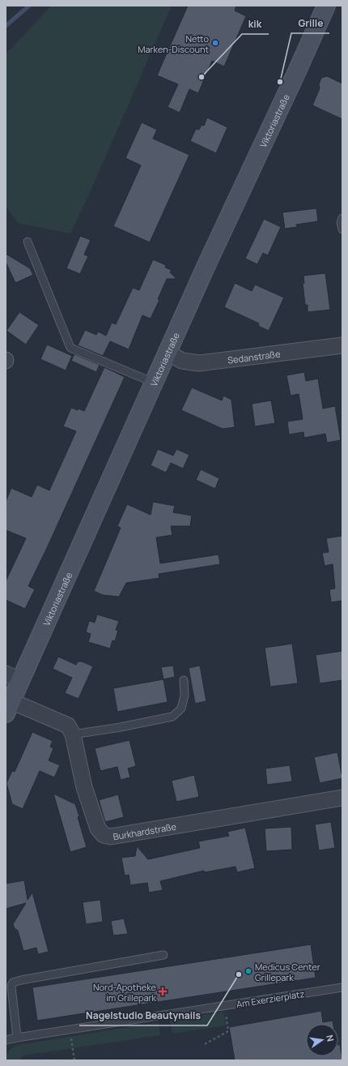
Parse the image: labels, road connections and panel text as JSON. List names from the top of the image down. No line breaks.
{"streets":{"main road":["Viktoriastraße"],"street":["Sedanstraße","Burkhardstraße"],"lane":["Am Exerzierplatz"]},"crossings":[["Viktoriastraße","Sedanstraße"]],"places":{"other":["Netto Marken-Discount","kik","Grille","Medicus Center Grillepark","Nagelstudio Beautynails"],"health":["Nord-Apotheke im Grillepark"]},"north":"right"}
